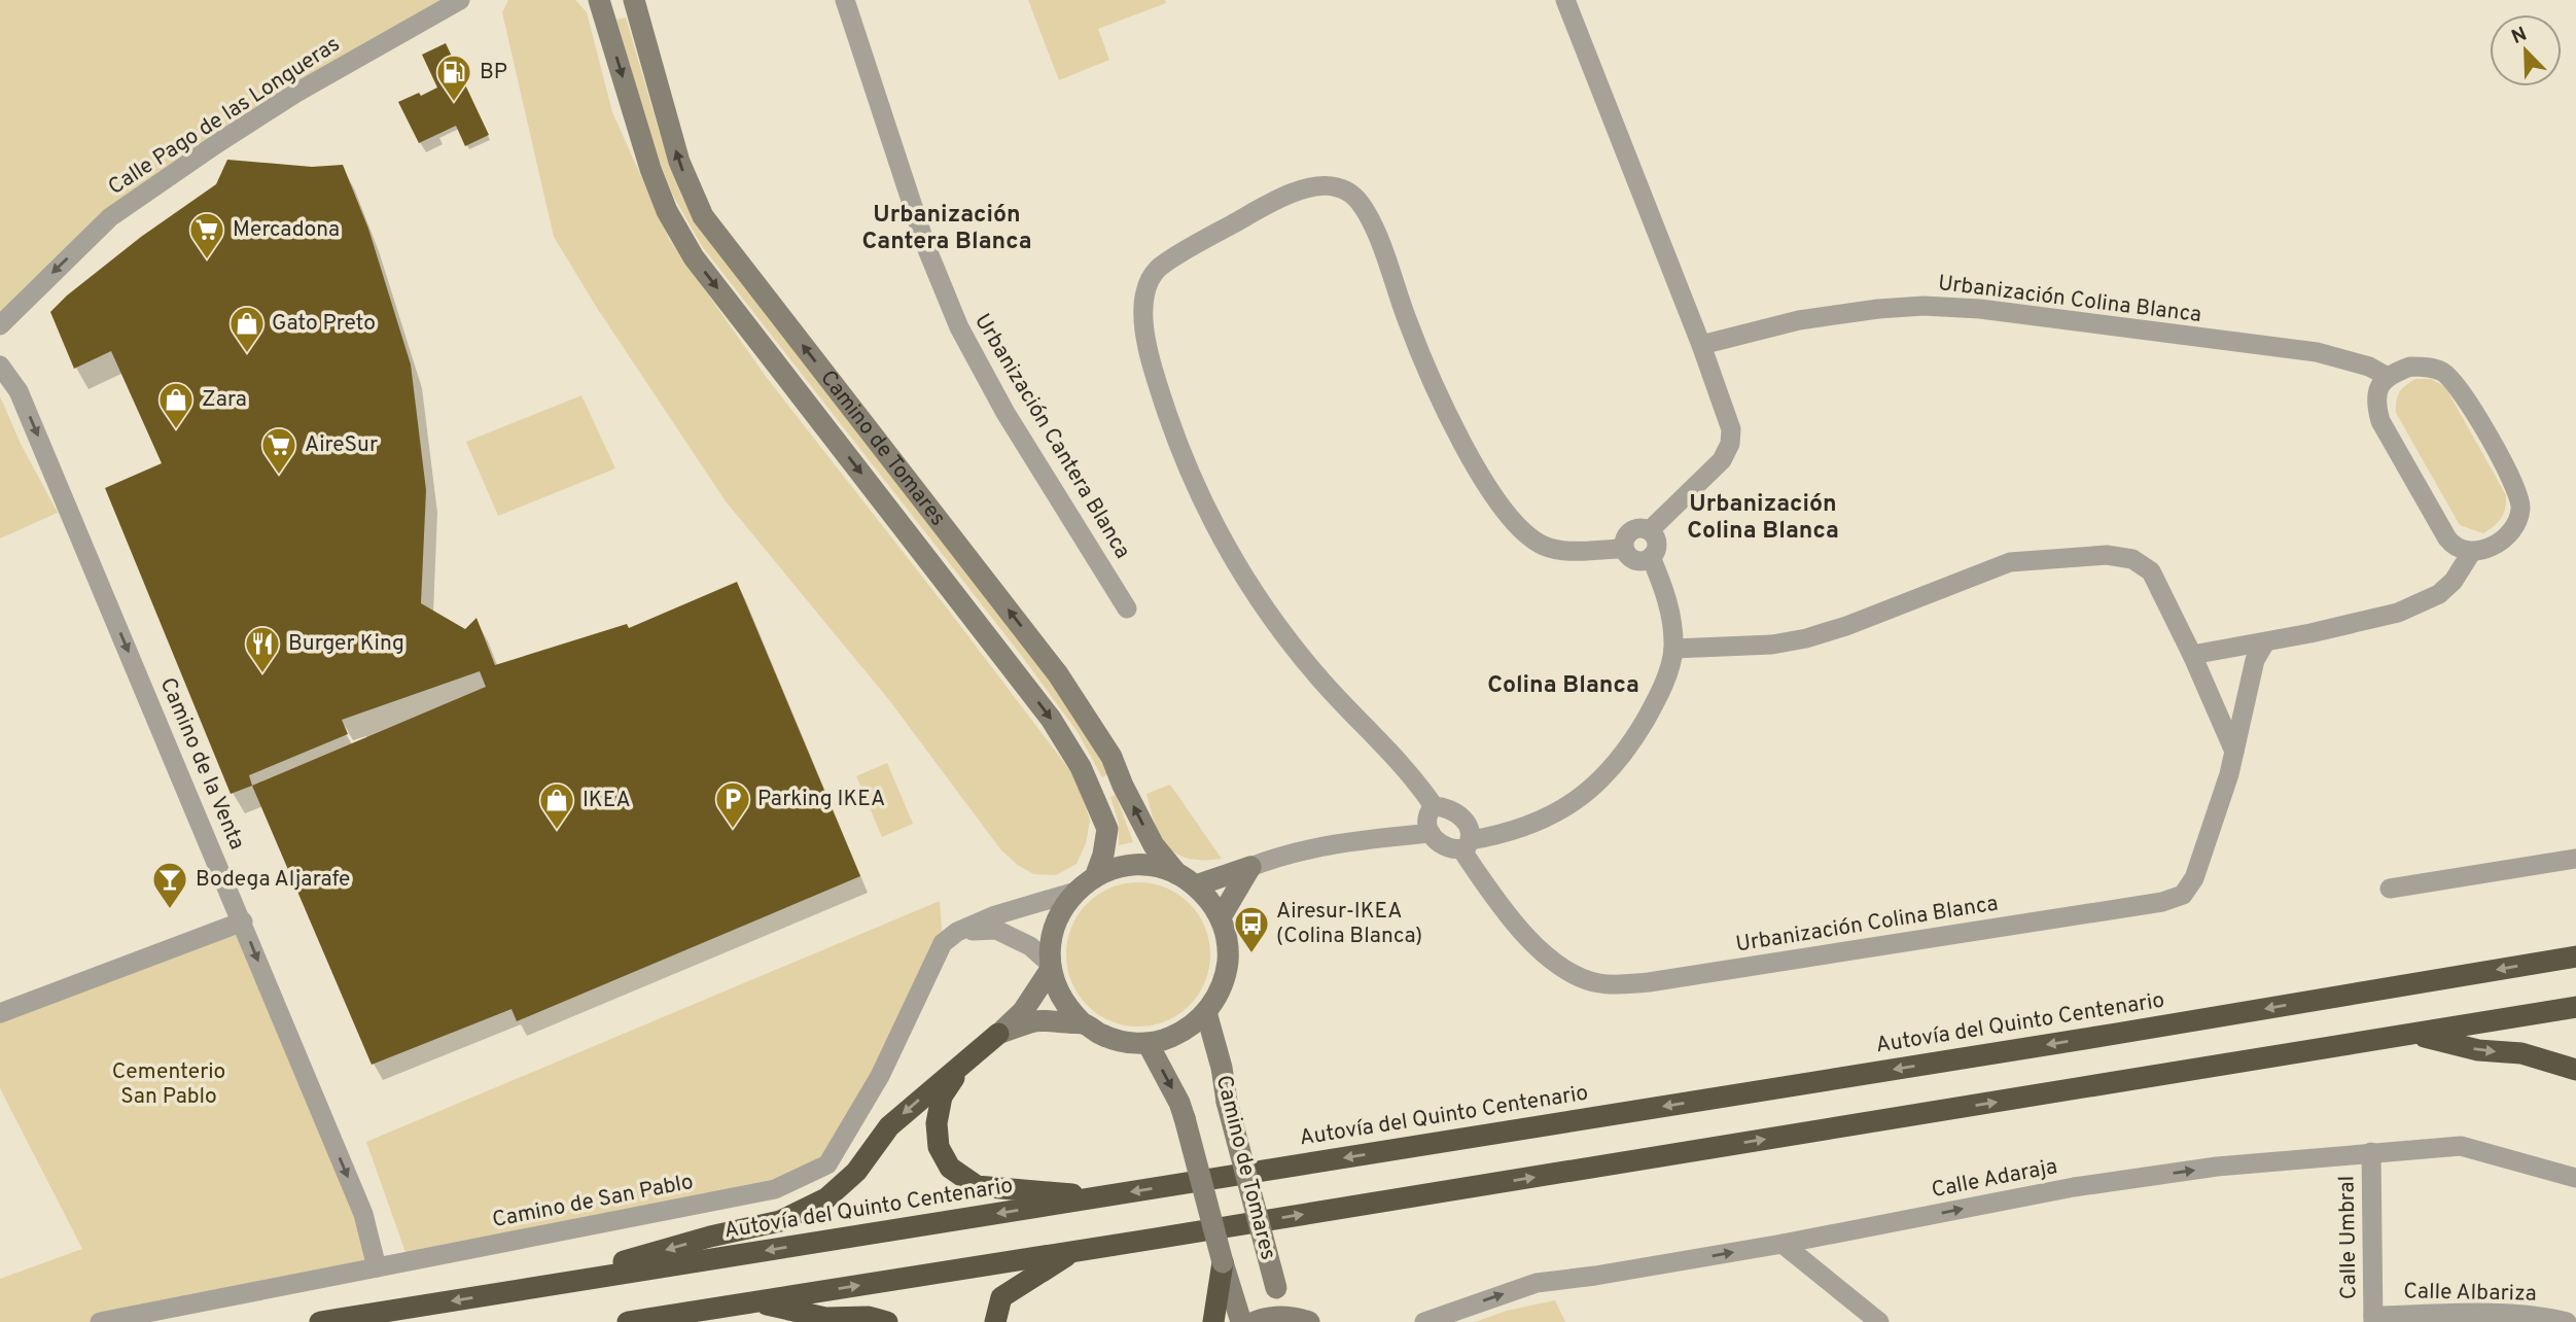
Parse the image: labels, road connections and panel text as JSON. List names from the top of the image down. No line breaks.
{"streets":{"highway":["Autovía del Quinto Centenario"],"street":["Calle Pago de las Longueras","Urbanización Colina Blanca","Urbanización Cantera Blanca","Camino de Tomares","Camino de la Venta","Calle Adaraja","Camino de San Pablo","Calle Umbral","Calle Albariza"]},"crossings":[["Camino de Tomares","Camino de San Pablo"],["Camino de la Venta","Camino de San Pablo"],["Calle Adaraja","Calle Umbral"],["Calle Umbral","Calle Albariza"]],"one_way":["Calle Pago de las Longueras","Camino de la Venta","Calle Adaraja"],"districts":["Urbanización Cantera Blanca","Urbanización Colina Blanca","Colina Blanca"],"parks":["Cementerio San Pablo"],"places":{"fuel station":["BP"],"supermarket":["Mercadona","AireSur"],"shop":["Gato Preto","Zara","IKEA"],"restaurant":["Burger King"],"parking":["Parking IKEA"],"bar":["Bodega Aljarafe"],"bus stop":["Airesur-IKEA (Colina Blanca)"]},"north":"top left"}
